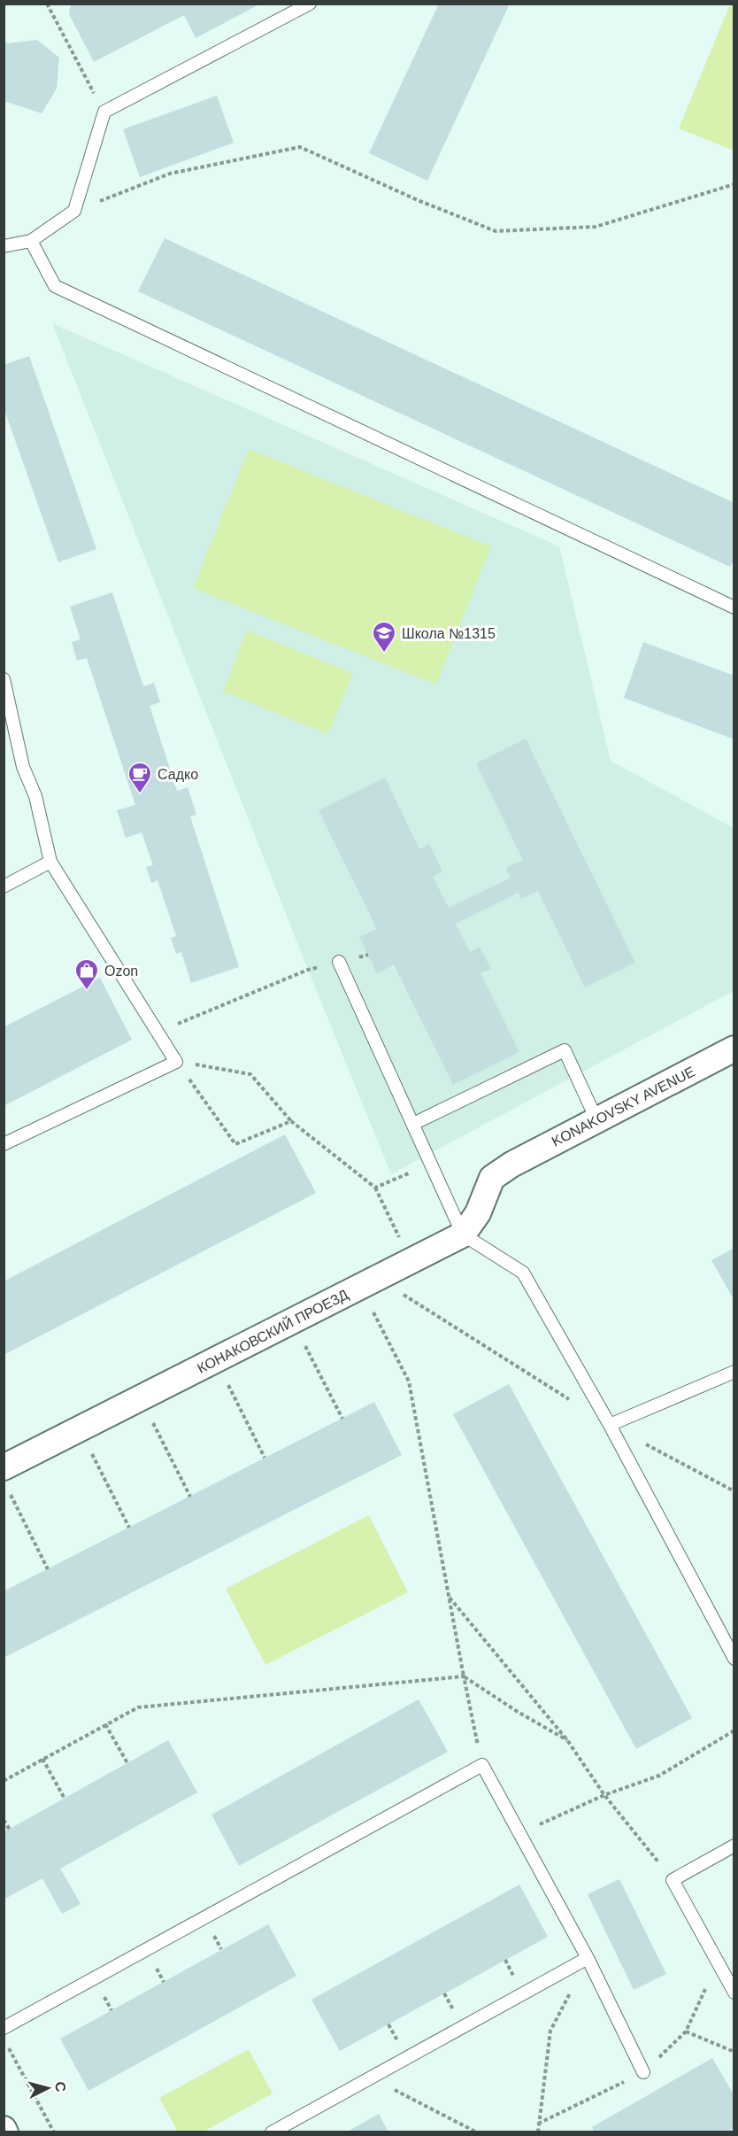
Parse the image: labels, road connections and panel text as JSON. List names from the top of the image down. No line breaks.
{"streets":{"street":["KONAKOVSKY AVENUE","КОНАКОВСКИЙ ПРОЕЗД"]},"crossings":[["KONAKOVSKY AVENUE","КОНАКОВСКИЙ ПРОЕЗД"]],"places":{"school or university":["Школа №1315"],"cafe":["Садко"],"shop":["Ozon"]},"north":"right"}
